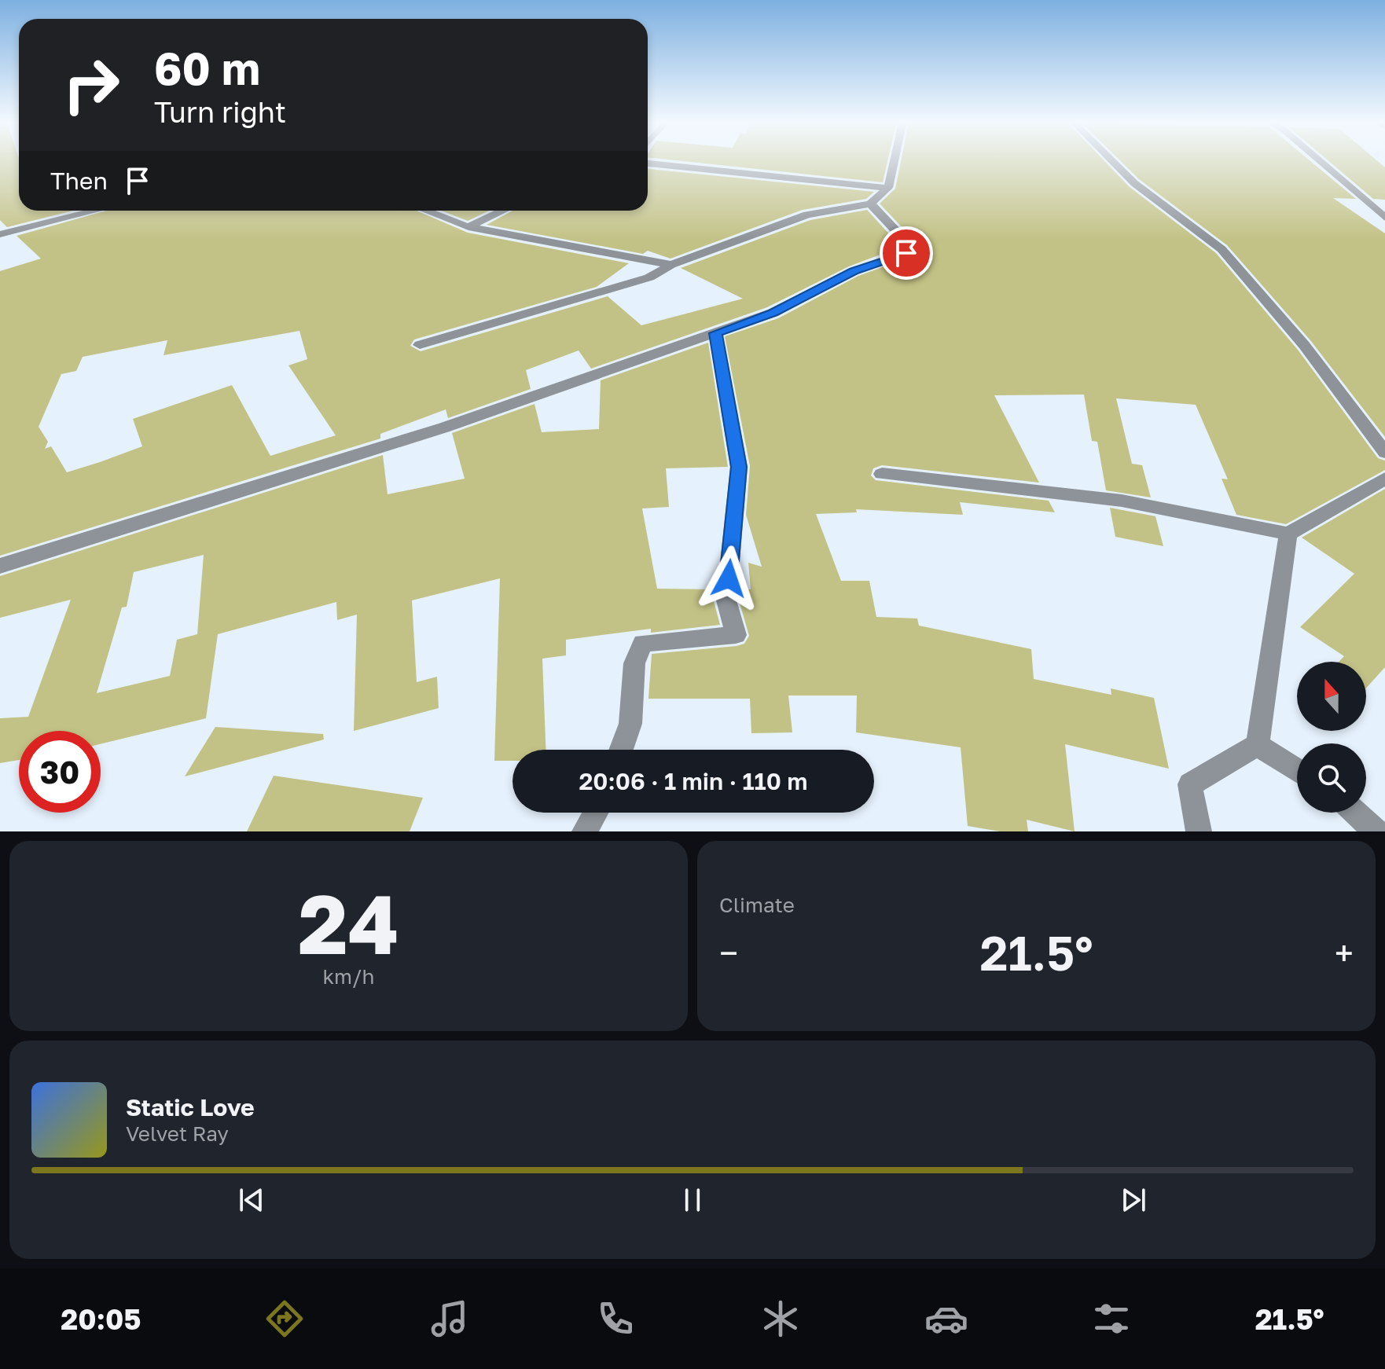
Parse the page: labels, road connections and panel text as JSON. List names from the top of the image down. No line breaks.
{"north":"top","page":{"turn":["60 m","Turn right"],"then":"Then","limit":"30","trip":"20:06 · 1 min · 110 m","tile":[["24","km/h"],"Climate"],"heat":["−","21.5°","+"],"song":["Static Love","Velvet Ray"],"tabs":["20:05","21.5°"]}}
